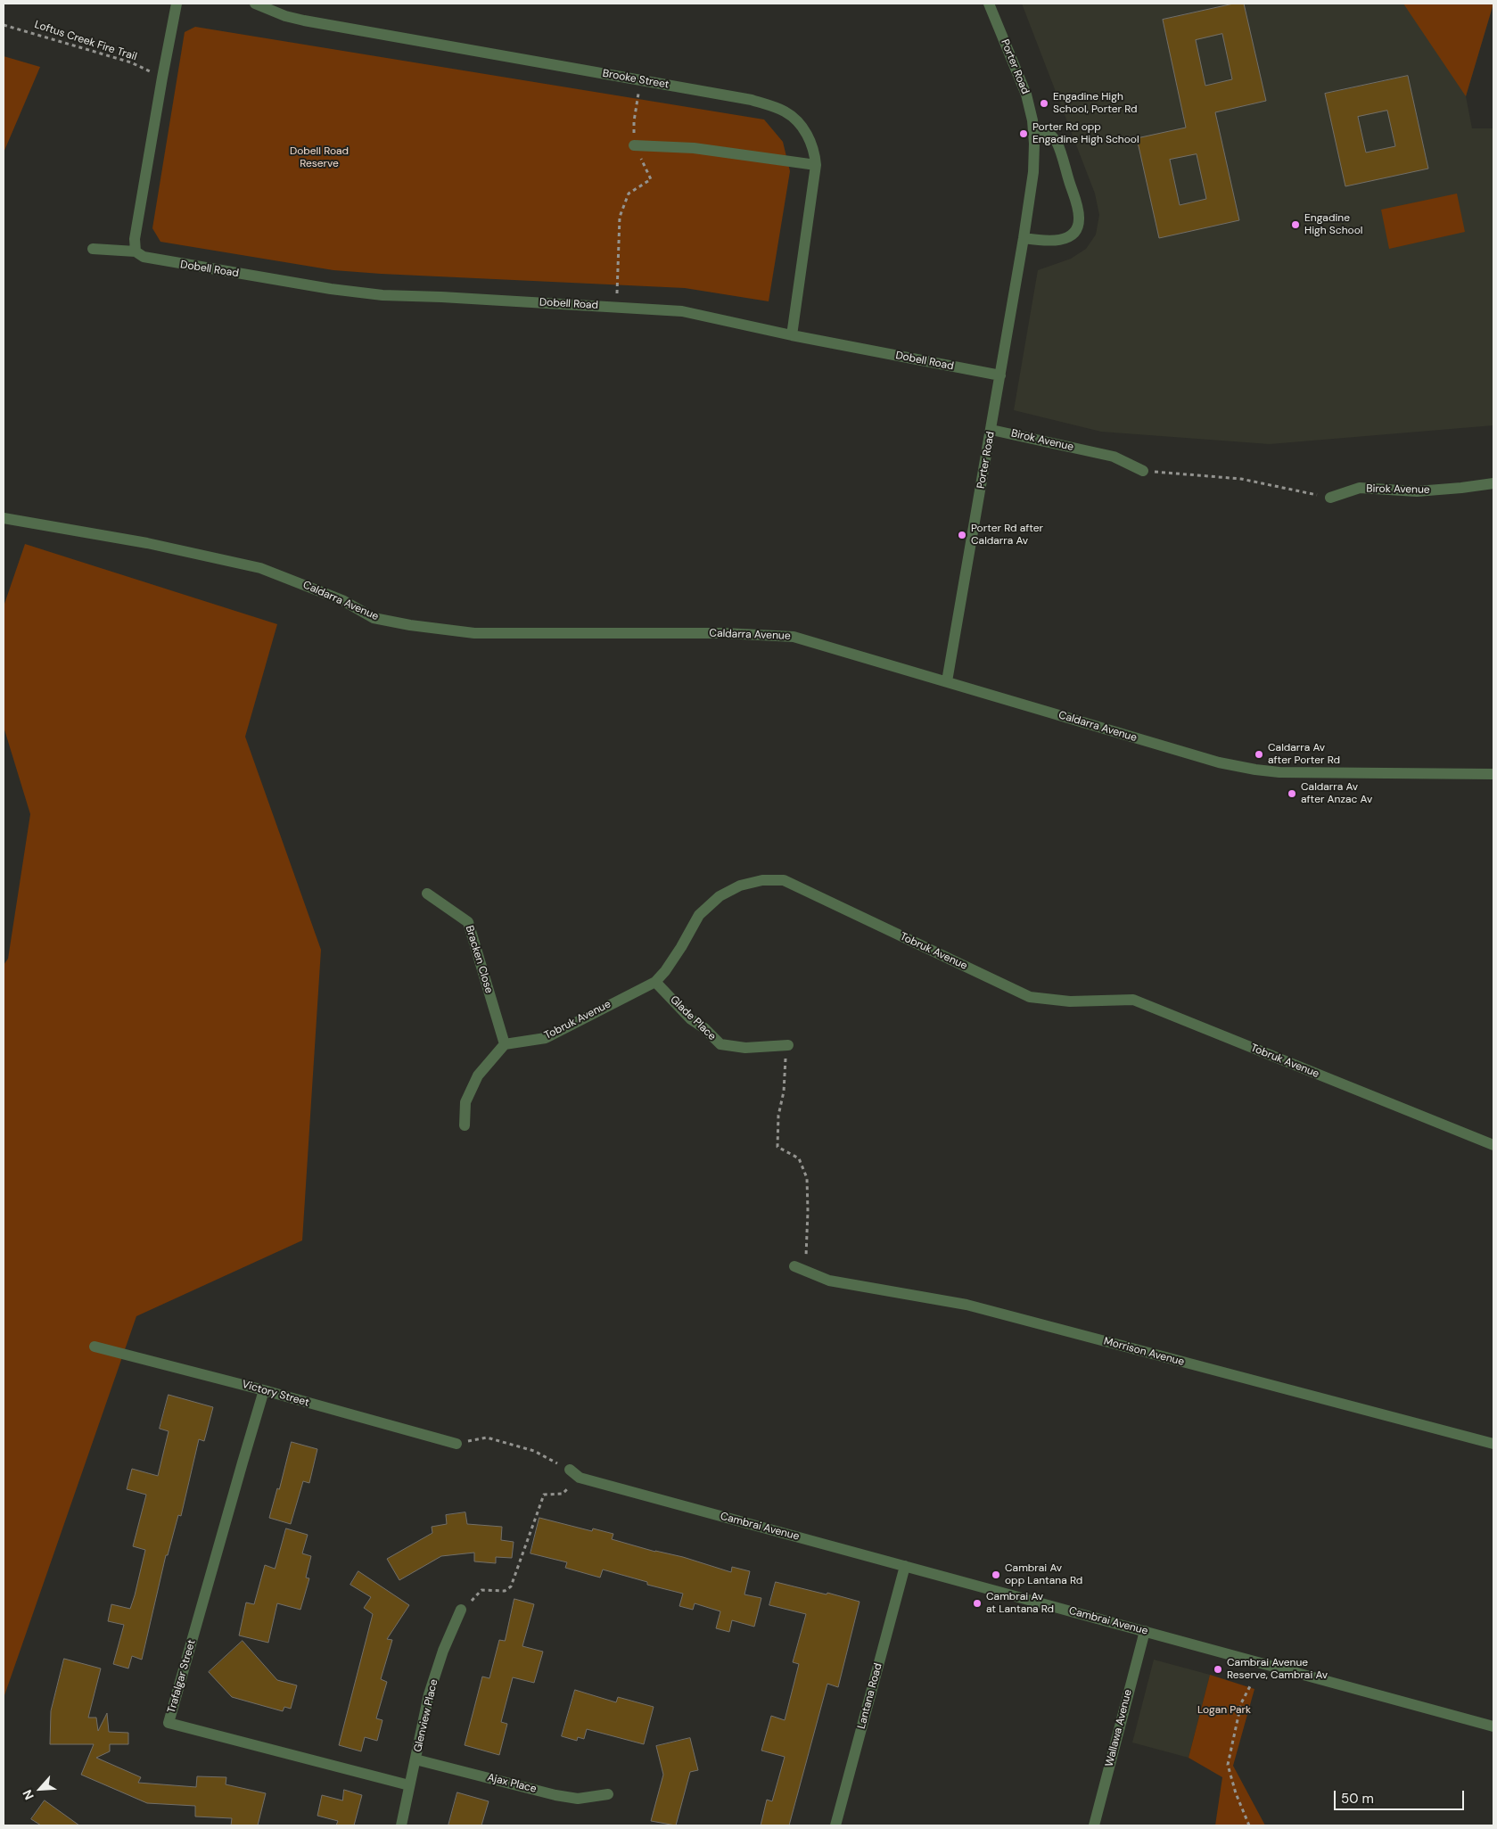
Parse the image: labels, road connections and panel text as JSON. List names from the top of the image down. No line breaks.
{"streets":{"street":["Porter Road","Brooke Street","Dobell Road","Birok Avenue","Caldarra Avenue","Tobruk Avenue","Bracken Close","Glade Place","Morrison Avenue","Victory Street","Cambrai Avenue","Trafalgar Street","Lantana Road","Glenview Place","Wallawa Avenue","Ajax Place"],"path":["Loftus Creek Fire Trail"]},"crossings":[["Porter Road","Dobell Road"],["Porter Road","Birok Avenue"],["Porter Road","Caldarra Avenue"],["Brooke Street","Dobell Road"],["Tobruk Avenue","Bracken Close"],["Tobruk Avenue","Glade Place"],["Victory Street","Trafalgar Street"],["Cambrai Avenue","Lantana Road"],["Cambrai Avenue","Wallawa Avenue"],["Trafalgar Street","Glenview Place"],["Glenview Place","Ajax Place"]],"parks":["Dobell Road Reserve","Logan Park"],"places":["Engadine High School, Porter Rd","Porter Rd opp Engadine High School","Engadine High School","Porter Rd after Caldarra Av","Caldarra Av after Porter Rd","Caldarra Av after Anzac Av","Cambrai Av opp Lantana Rd","Cambrai Av at Lantana Rd","Cambrai Avenue Reserve, Cambrai Av"],"scale_bar":"50 m","north":"bottom left"}
